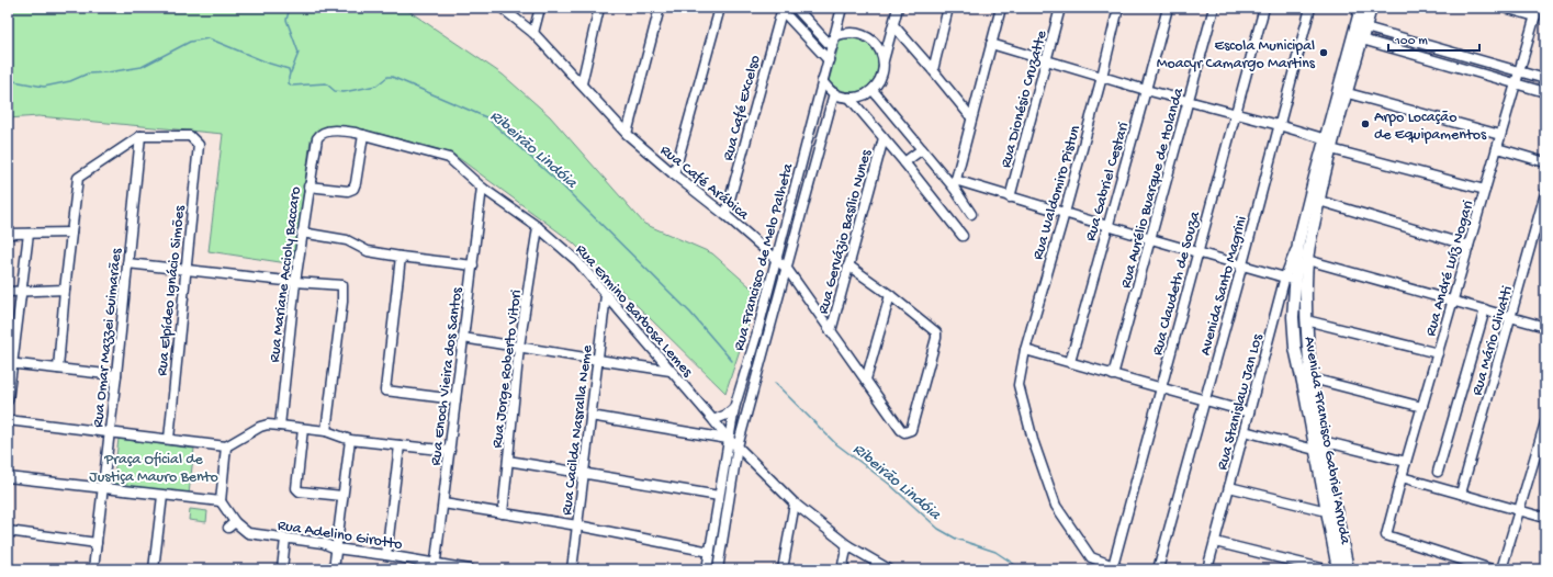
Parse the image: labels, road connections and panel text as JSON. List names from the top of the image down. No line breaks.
{"streets":{"main road":["Avenida Francisco Gabriel Arruda"],"street":["Rua Dionésio Cruzatte","Rua Café Excelso","Rua Café Arábica","Rua Gabriel Cestari","Rua Aurélio Buarque de Holanda","Rua Waldomiro Pistun","Rua Gervázio Basílio Nunes","Rua Francisco de Melo Palheta","Rua André Luíz Nogari","Rua Mariane Accioly Baccaro","Rua Claudeth de Souza","Avenida Santo Magrini","Rua Elpídeo Ignácio Simões","Rua Ermino Barbosa Lemes","Rua Omar Mazzei Guimarães","Rua Mário Clivatti","Rua Jorge Roberto Vitori","Rua Enoch Vieira dos Santos","Rua Stanislaw Jan Los","Rua Cacilda Nasralla Neme","Rua Adelino Girotto"]},"crossings":[["Rua Café Excelso","Rua Café Arábica"],["Rua Café Arábica","Rua Gervázio Basílio Nunes"],["Rua Café Arábica","Rua Francisco de Melo Palheta"],["Rua Waldomiro Pistun","Rua Claudeth de Souza"],["Rua Francisco de Melo Palheta","Rua Ermino Barbosa Lemes"],["Rua Mariane Accioly Baccaro","Rua Ermino Barbosa Lemes"],["Rua Elpídeo Ignácio Simões","Rua Omar Mazzei Guimarães"],["Rua Ermino Barbosa Lemes","Rua Jorge Roberto Vitori"],["Rua Ermino Barbosa Lemes","Rua Enoch Vieira dos Santos"],["Rua Ermino Barbosa Lemes","Rua Cacilda Nasralla Neme"],["Rua Enoch Vieira dos Santos","Rua Adelino Girotto"],["Rua Stanislaw Jan Los","Avenida Francisco Gabriel Arruda"]],"water":["Ribeirão Lindóia"],"parks":["Praça Oficial de Justiça Mauro Bento"],"places":["Escola Municipal Moacyr Camargo Martins","Arpo Locação de Equipamentos"],"scale_bar":"100 m"}
